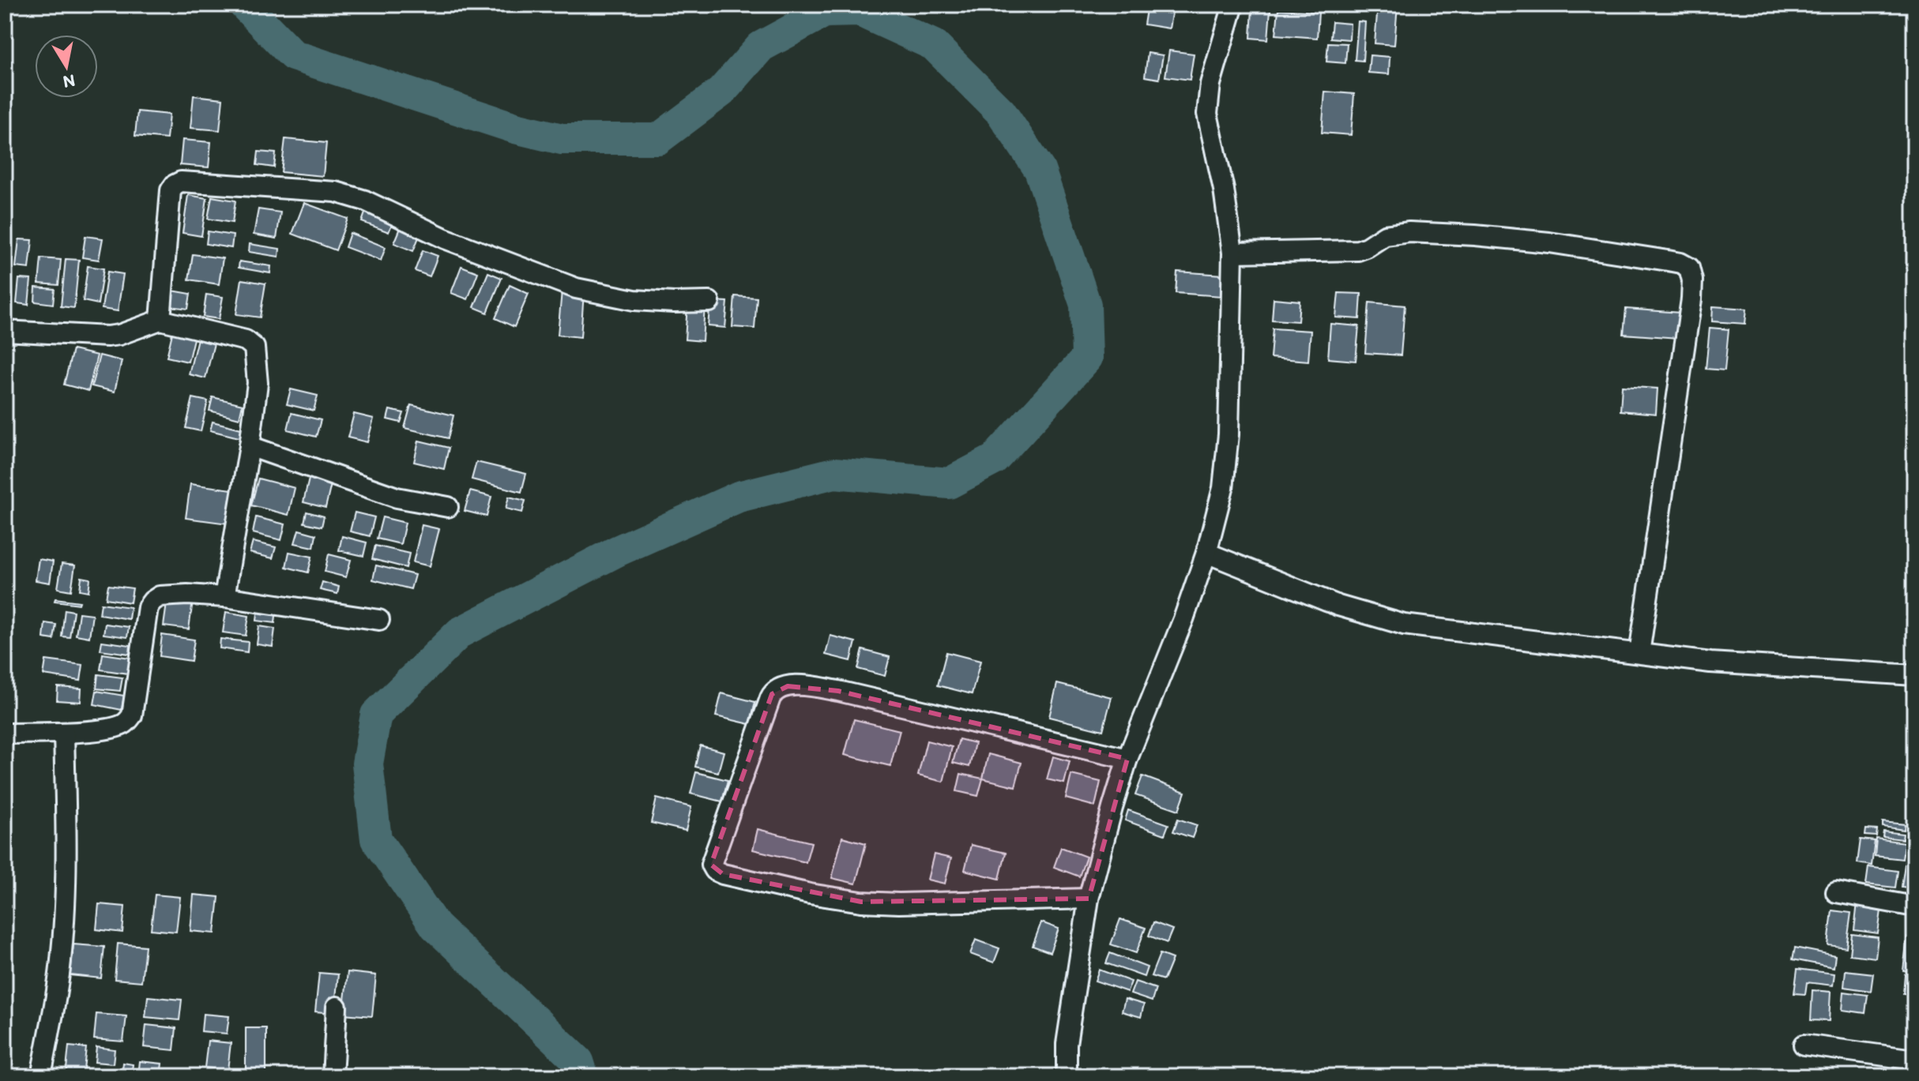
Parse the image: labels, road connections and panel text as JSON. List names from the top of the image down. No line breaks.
{"north":"bottom"}
